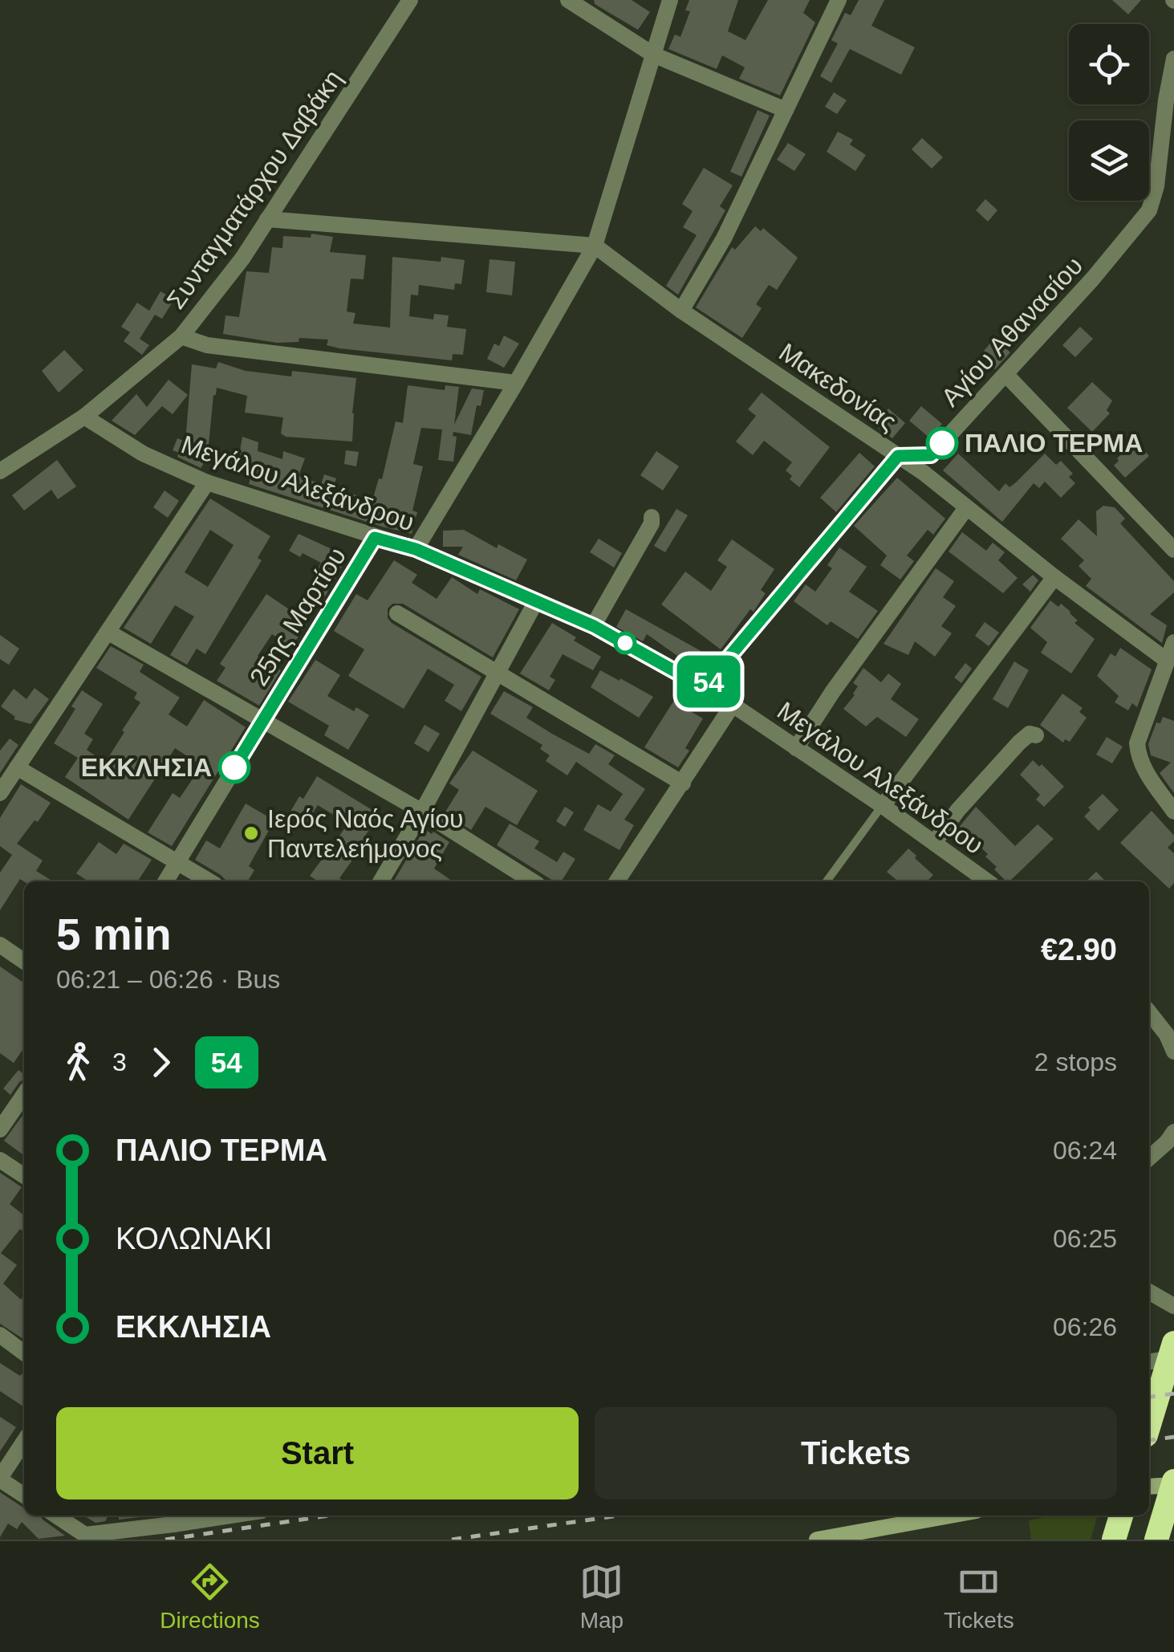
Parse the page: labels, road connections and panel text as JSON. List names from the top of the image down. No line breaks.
{"streets":{"street":["Συνταγματάρχου Δαβάκη","Αγίου Αθανασίου","Μακεδονίας","Μεγάλου Αλεξάνδρου","25ης Μαρτίου"]},"crossings":[["Συνταγματάρχου Δαβάκη","Μεγάλου Αλεξάνδρου"],["Μεγάλου Αλεξάνδρου","25ης Μαρτίου"]],"places":["ΠΑΛΙΟ ΤΕΡΜΑ","ΕΚΚΛΗΣΙΑ","Ιερός Ναός Αγίου Παντελεήμονος"],"lines":["bus line 54"],"page":{"on_map":"54","heading":["5 min","06:21 – 06:26 · Bus","€2.90"],"legs":["3","54","2 stops"],"list":[{"name":"ΠΑΛΙΟ ΤΕΡΜΑ","value":"06:24"},{"name":"ΚΟΛΩΝΑΚΙ","value":"06:25"},{"name":"ΕΚΚΛΗΣΙΑ","value":"06:26"}],"buttons":["Start","Tickets"],"tabs":["Directions","Map","Tickets"]}}
